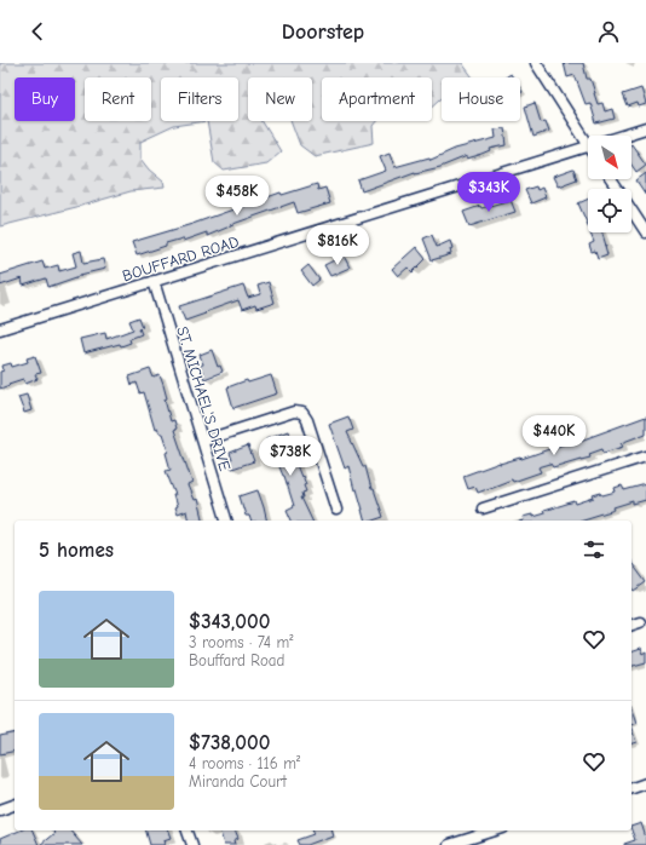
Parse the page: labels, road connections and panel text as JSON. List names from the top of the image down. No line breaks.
{"streets":{"street":["BOUFFARD ROAD","ST. MICHAEL'S DRIVE"]},"crossings":[["BOUFFARD ROAD","ST. MICHAEL'S DRIVE"]],"north":"bottom right","page":{"header":"Doorstep","chip":["Buy","Rent","Filters","New","Apartment","House"],"price":["$343K","$458K","$816K","$440K","$738K"],"heading":"5 homes","list":[{"name":"$343,000","note":"3 rooms · 74 m² · Bouffard Road"},{"name":"$738,000","note":"4 rooms · 116 m² · Miranda Court"}]}}
